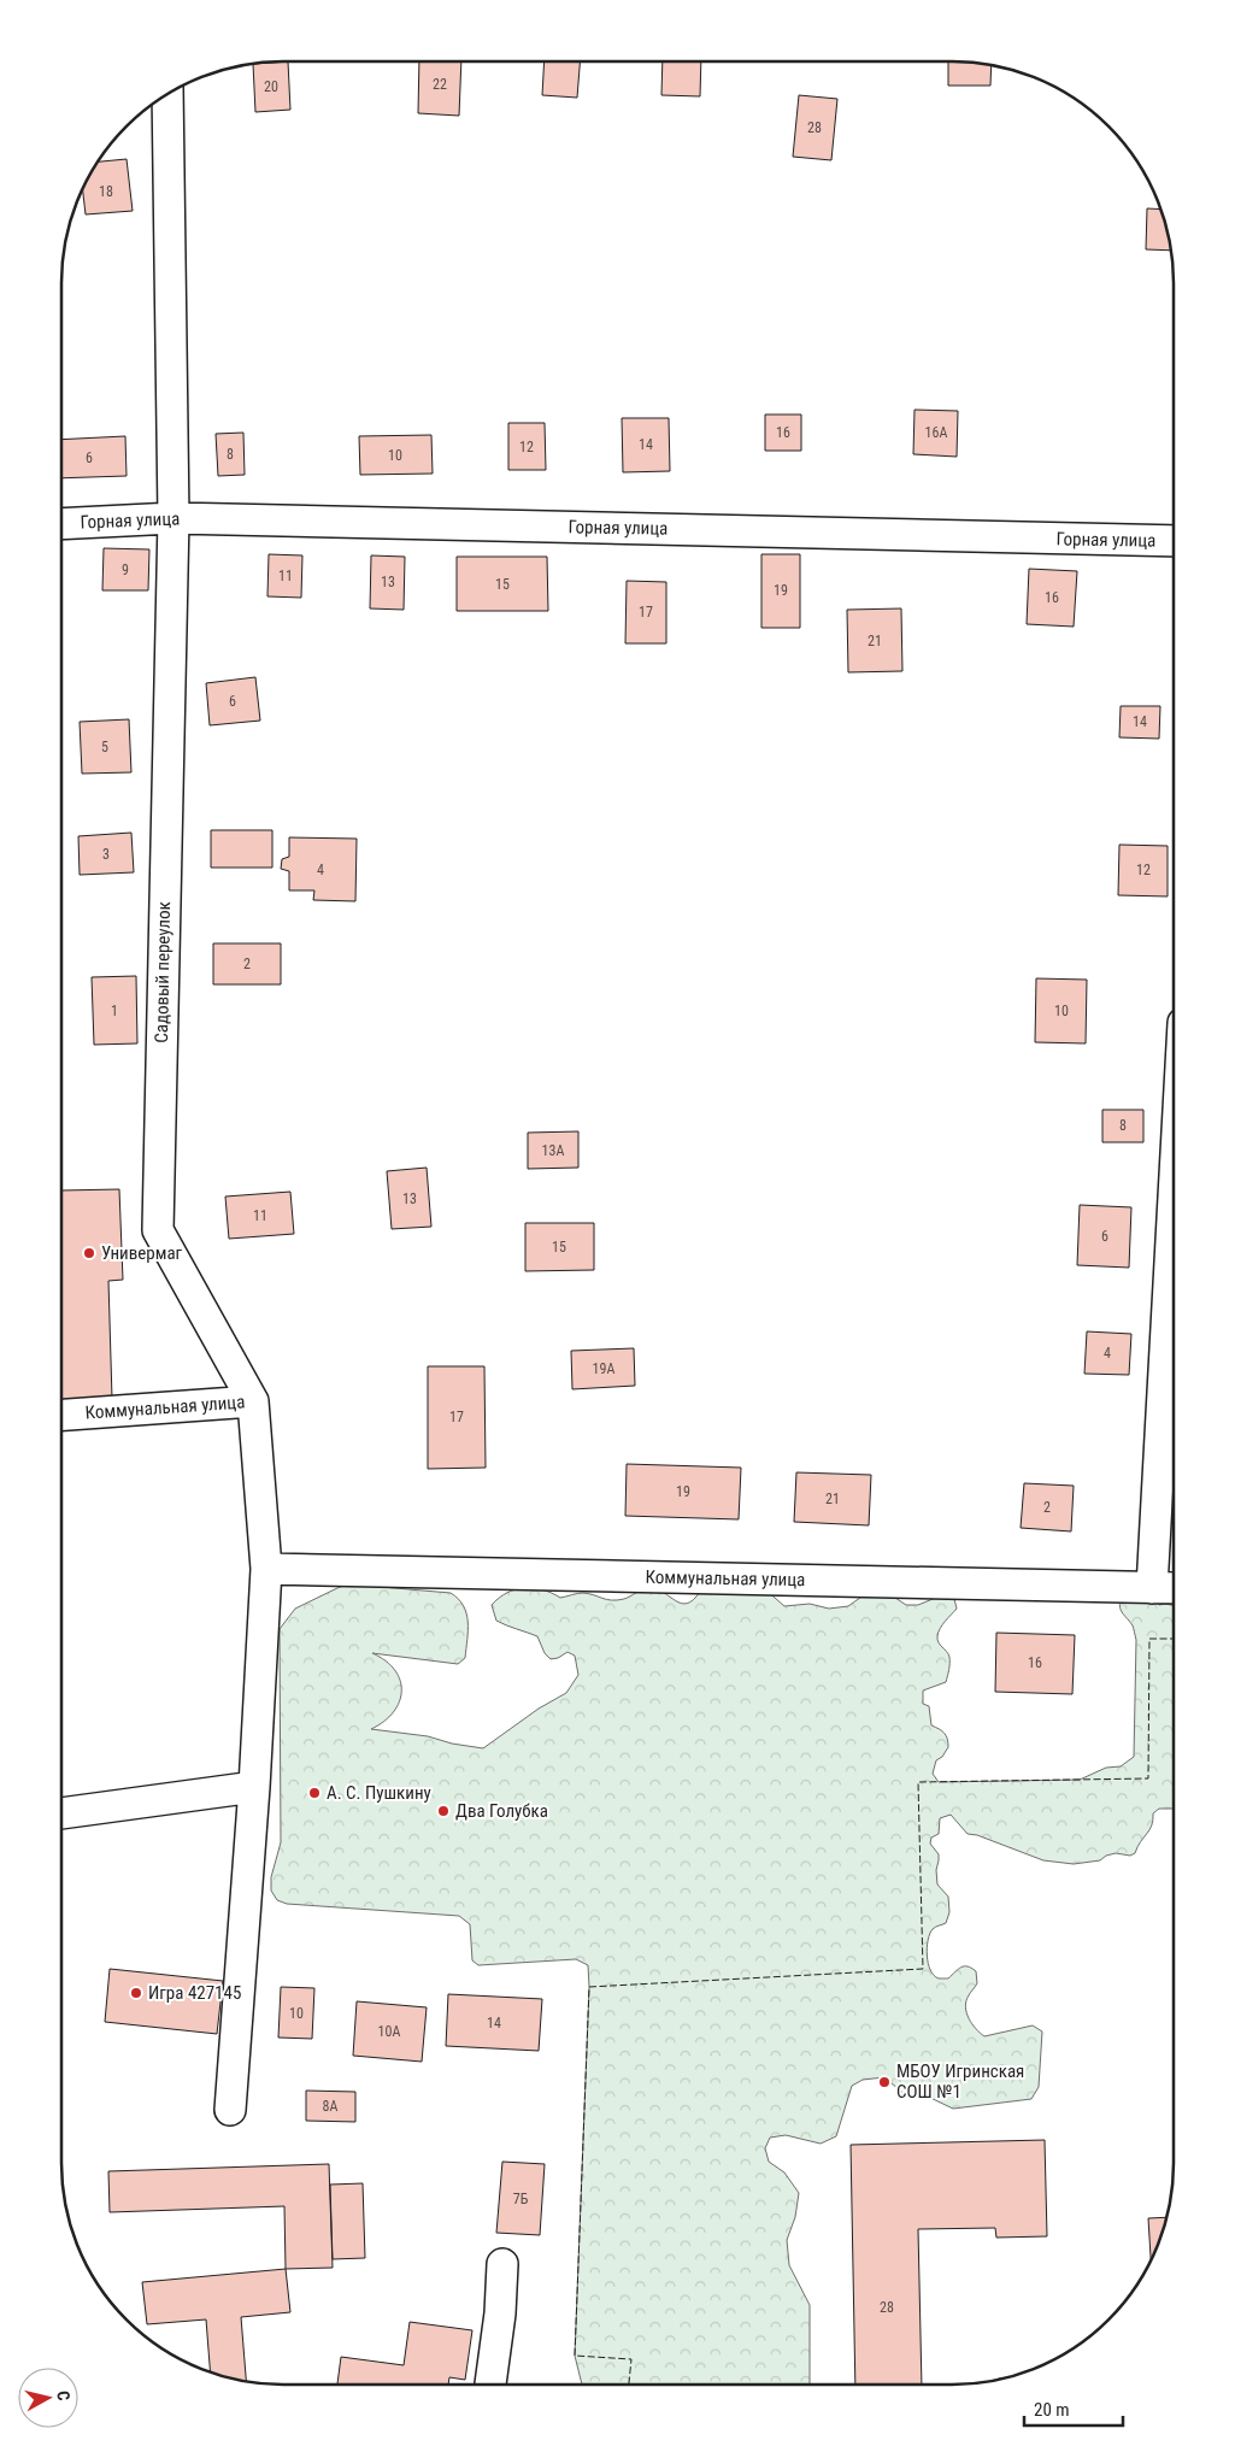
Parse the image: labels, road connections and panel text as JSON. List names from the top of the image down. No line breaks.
{"streets":{"street":["Горная улица","Садовый переулок","Коммунальная улица"]},"crossings":[["Горная улица","Садовый переулок"],["Садовый переулок","Коммунальная улица"]],"places":["Универмаг","А. С. Пушкину","Два Голубка","Игра 427145","МБОУ Игринская СОШ №1"],"house_numbers":["22","20","28","18","16","16А","14","12","8","10","6","9","11","13","15","19","16","17","21","6","14","5","3","4","12","2","1","10","8","13А","13","11","6","15","4","19А","17","19","21","2","16","10","14","10А","8А","7Б","28"],"scale_bar":"20 m","north":"right"}
